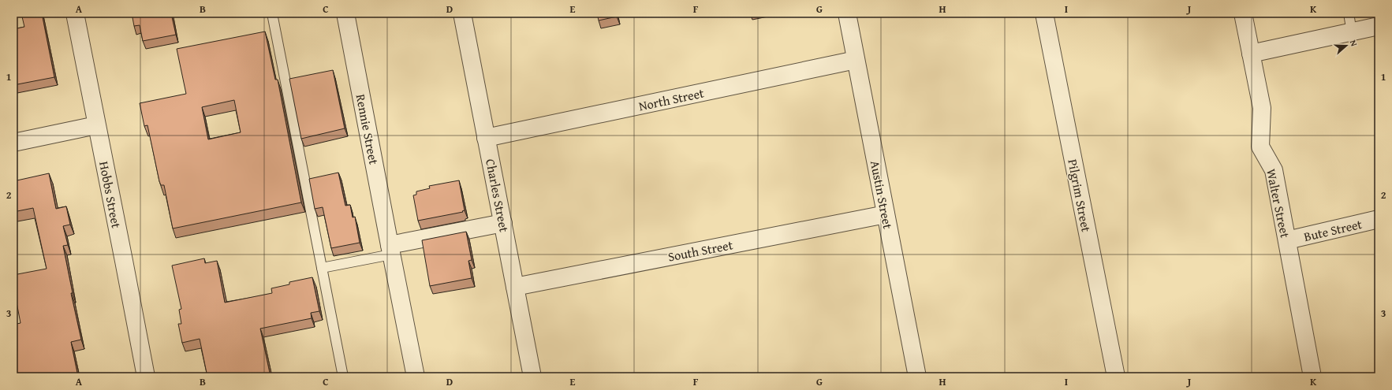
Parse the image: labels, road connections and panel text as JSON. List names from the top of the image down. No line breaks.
{"streets":{"street":["North Street","Rennie Street","Hobbs Street","Austin Street","Charles Street","Pilgrim Street","Walter Street","Bute Street","South Street"]},"crossings":[["North Street","Austin Street"],["North Street","Charles Street"],["Austin Street","South Street"],["Charles Street","South Street"],["Walter Street","Bute Street"]],"north":"right","grid":{"columns":["A","B","C","D","E","F","G","H","I","J","K"],"rows":["1","2","3"]}}
